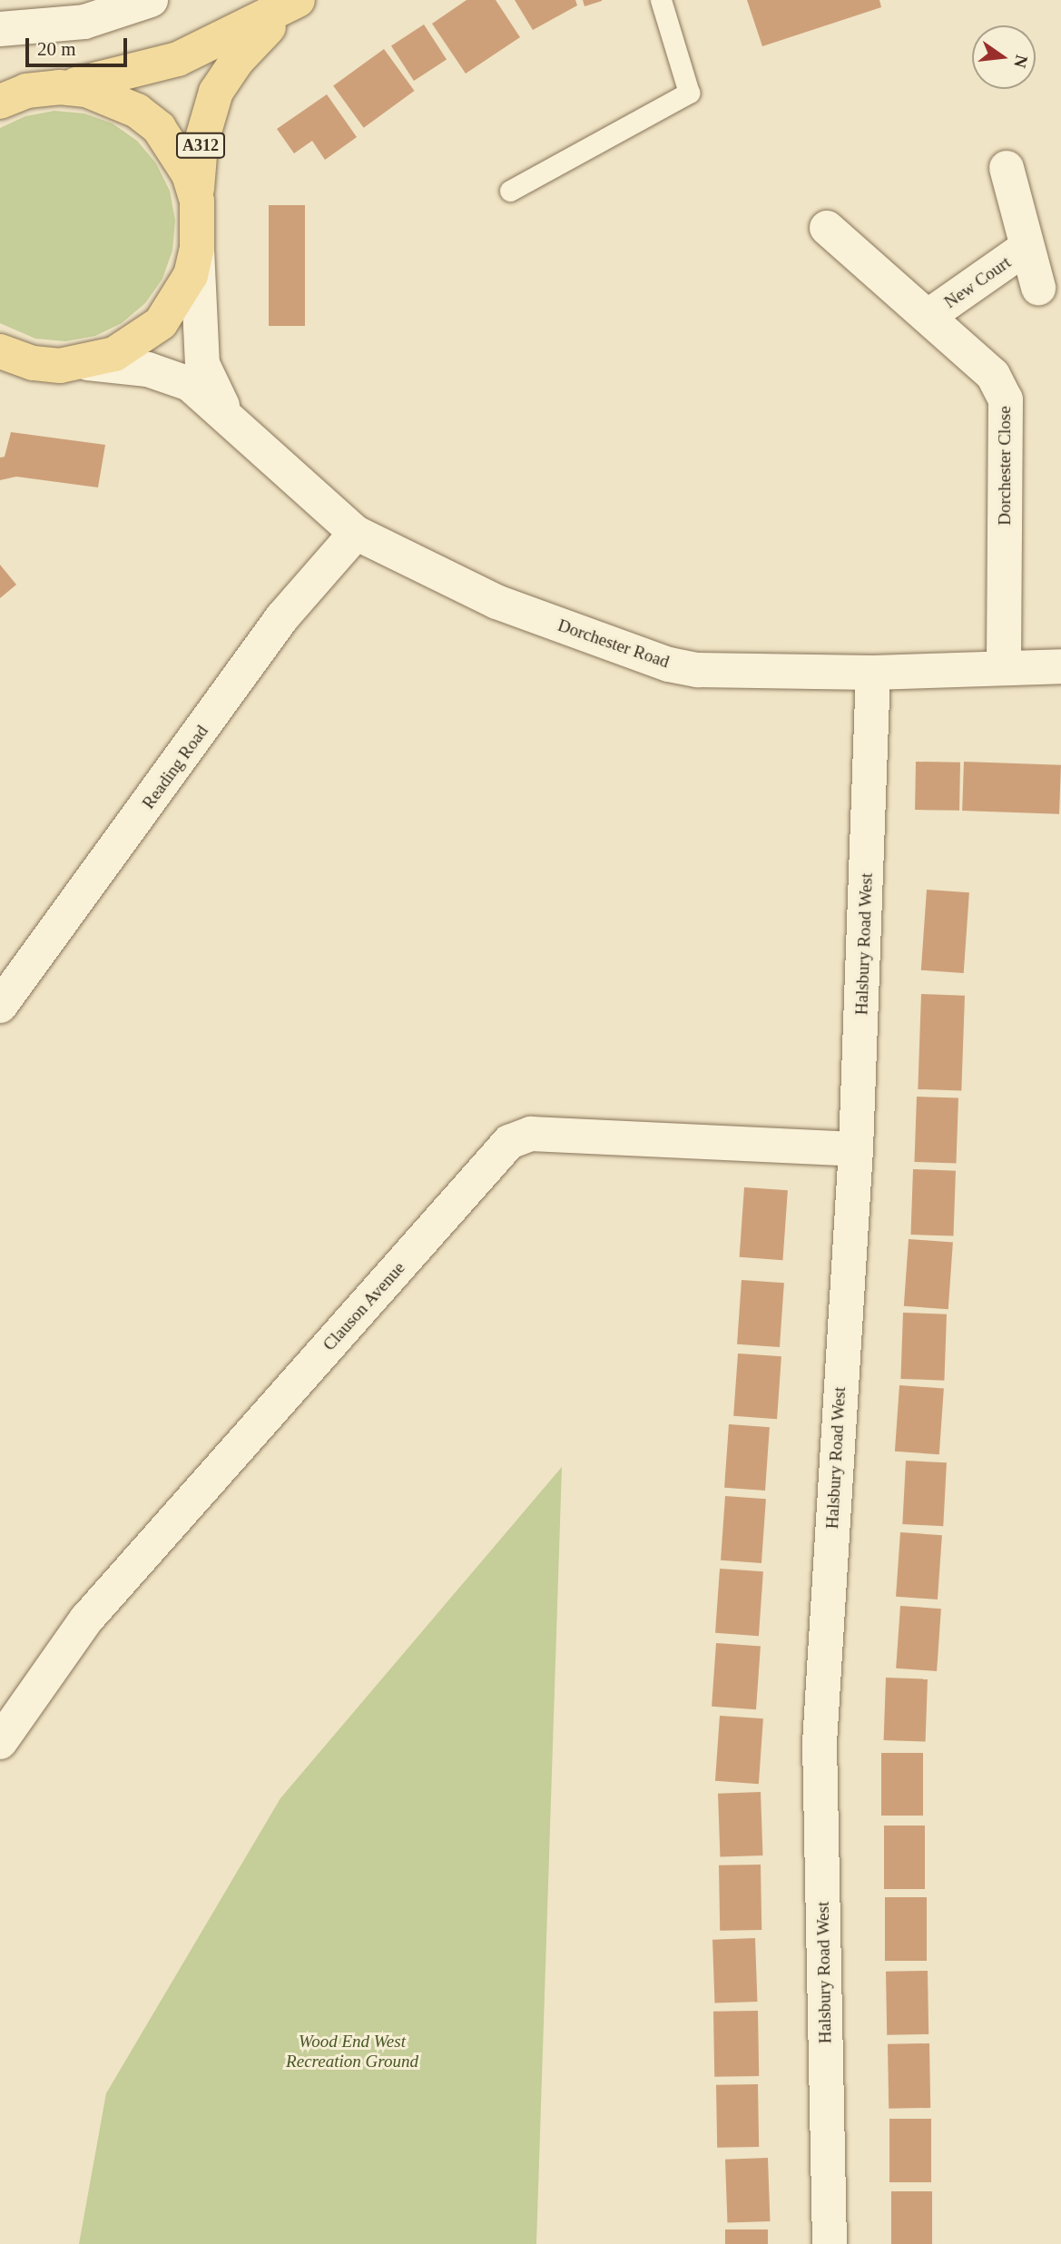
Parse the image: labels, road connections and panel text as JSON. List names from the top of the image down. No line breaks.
{"streets":{"main road":["A312"],"street":["New Court","Dorchester Close","Dorchester Road","Reading Road","Halsbury Road West","Clauson Avenue"]},"crossings":[["New Court","Dorchester Close"],["Dorchester Close","Dorchester Road"],["Dorchester Road","Reading Road"],["Dorchester Road","Halsbury Road West"],["Halsbury Road West","Clauson Avenue"]],"parks":["Wood End West Recreation Ground"],"scale_bar":"20 m","north":"right"}
